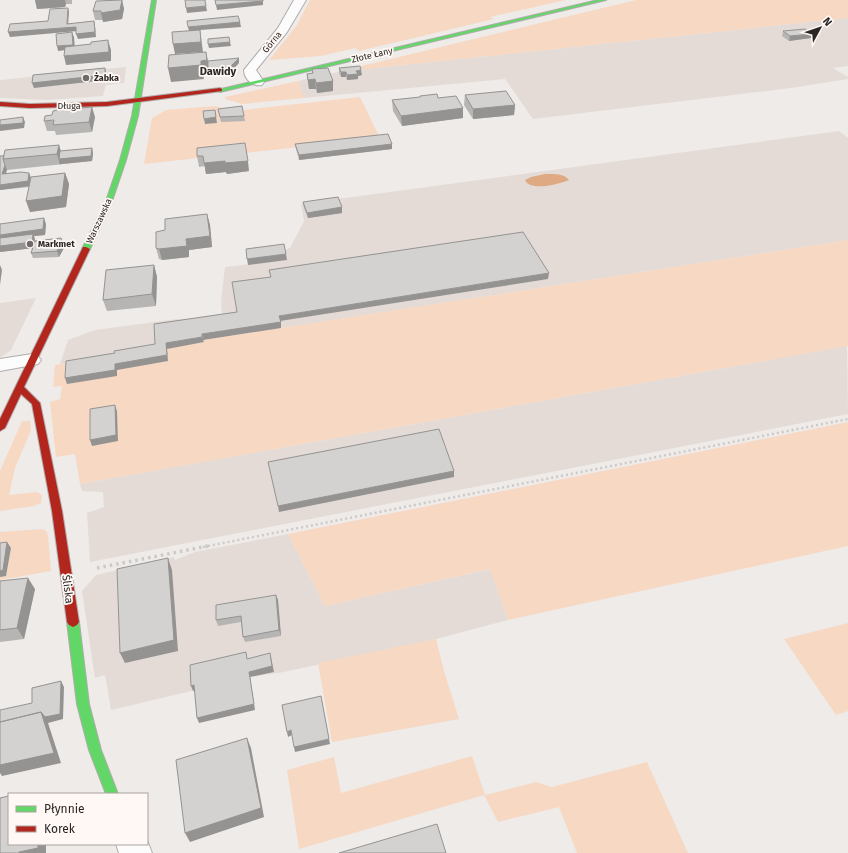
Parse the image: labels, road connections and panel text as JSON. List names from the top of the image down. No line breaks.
{"streets":{"street":["Górna","Złote Łany","Długa","Warszawska","Śliska"]},"crossings":[["Górna","Złote Łany"],["Złote Łany","Długa"],["Złote Łany","Warszawska"],["Długa","Warszawska"],["Warszawska","Śliska"]],"districts":["Dawidy"],"places":["Żabka","Markmet"],"legend":["Płynnie","Korek"],"north":"top right"}
